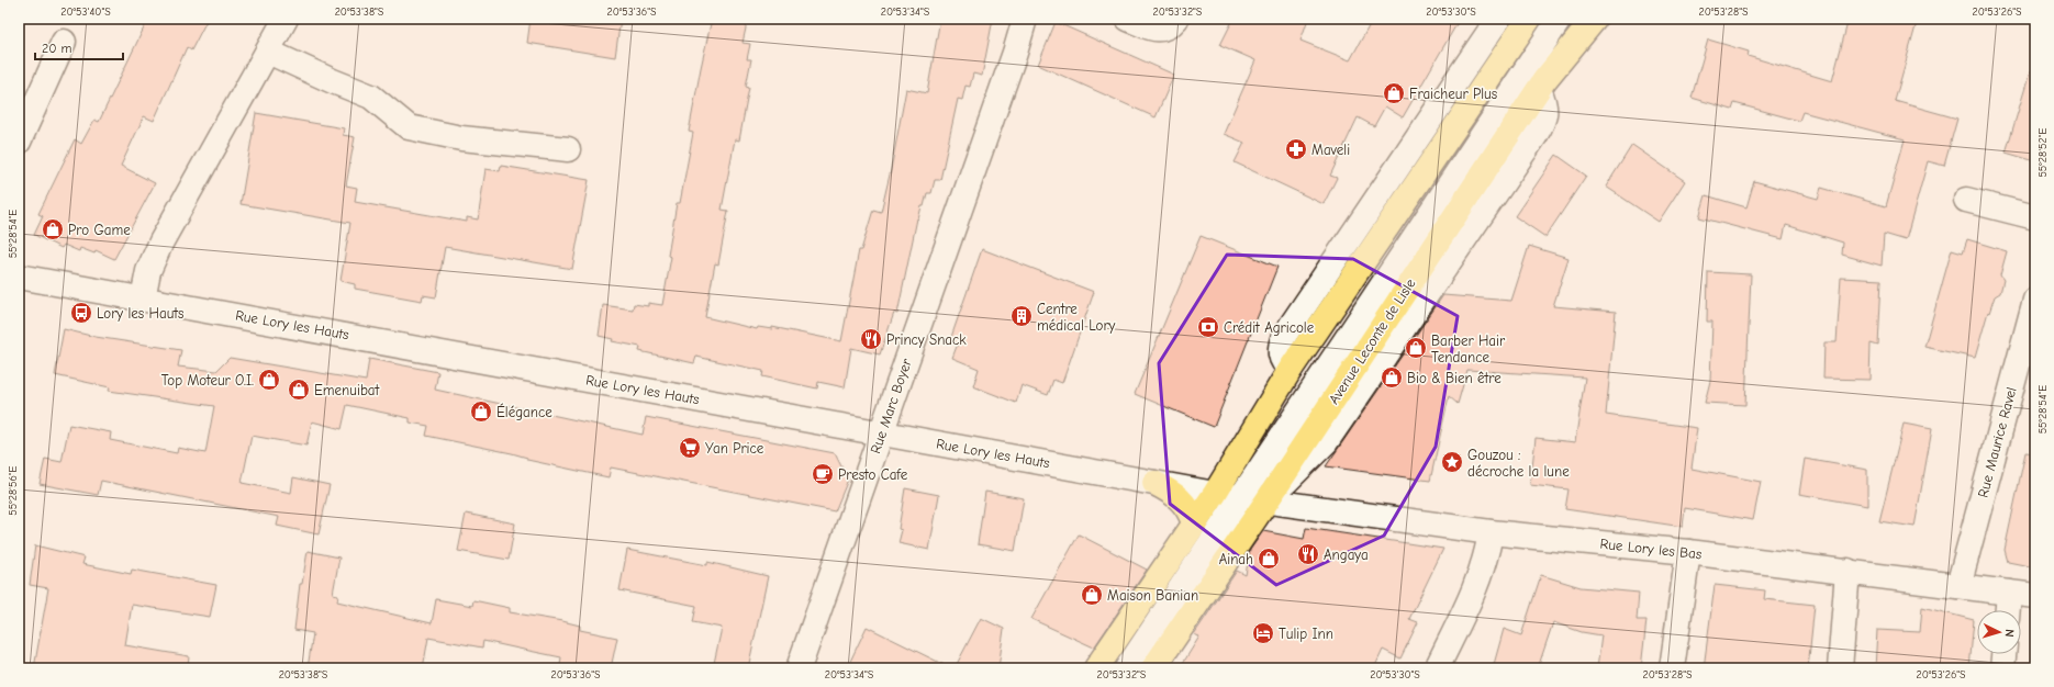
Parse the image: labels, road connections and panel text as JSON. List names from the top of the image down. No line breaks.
{"streets":{"main road":["Avenue Leconte de Lisle"],"street":["Rue Lory les Hauts","Rue Marc Boyer","Rue Maurice Ravel","Rue Lory les Bas"]},"crossings":[["Rue Lory les Hauts","Avenue Leconte de Lisle"],["Rue Lory les Hauts","Rue Marc Boyer"],["Rue Lory les Hauts","Rue Lory les Bas"],["Avenue Leconte de Lisle","Rue Lory les Bas"],["Rue Maurice Ravel","Rue Lory les Bas"]],"places":{"shop":["Fraicheur Plus","Pro Game","Barber Hair Tendance","Bio & Bien être","Top Moteur O.I.","Emenuibat","Élégance","Ainah","Maison Banian"],"pharmacy":["Maveli"],"bus stop":["Lory les Hauts"],"building":["Centre médical Lory"],"bank":["Crédit Agricole"],"restaurant":["Princy Snack","Angaya"],"supermarket":["Yan Price"],"place":["Gouzou : décroche la lune"],"cafe":["Presto Cafe"],"hotel":["Tulip Inn"]},"scale_bar":"20 m","north":"right","coordinates":["20°53'40\"S","20°53'38\"S","20°53'36\"S","20°53'34\"S","20°53'32\"S","20°53'30\"S","20°53'28\"S","20°53'26\"S","55°28'52\"E","55°28'54\"E","55°28'56\"E"]}
